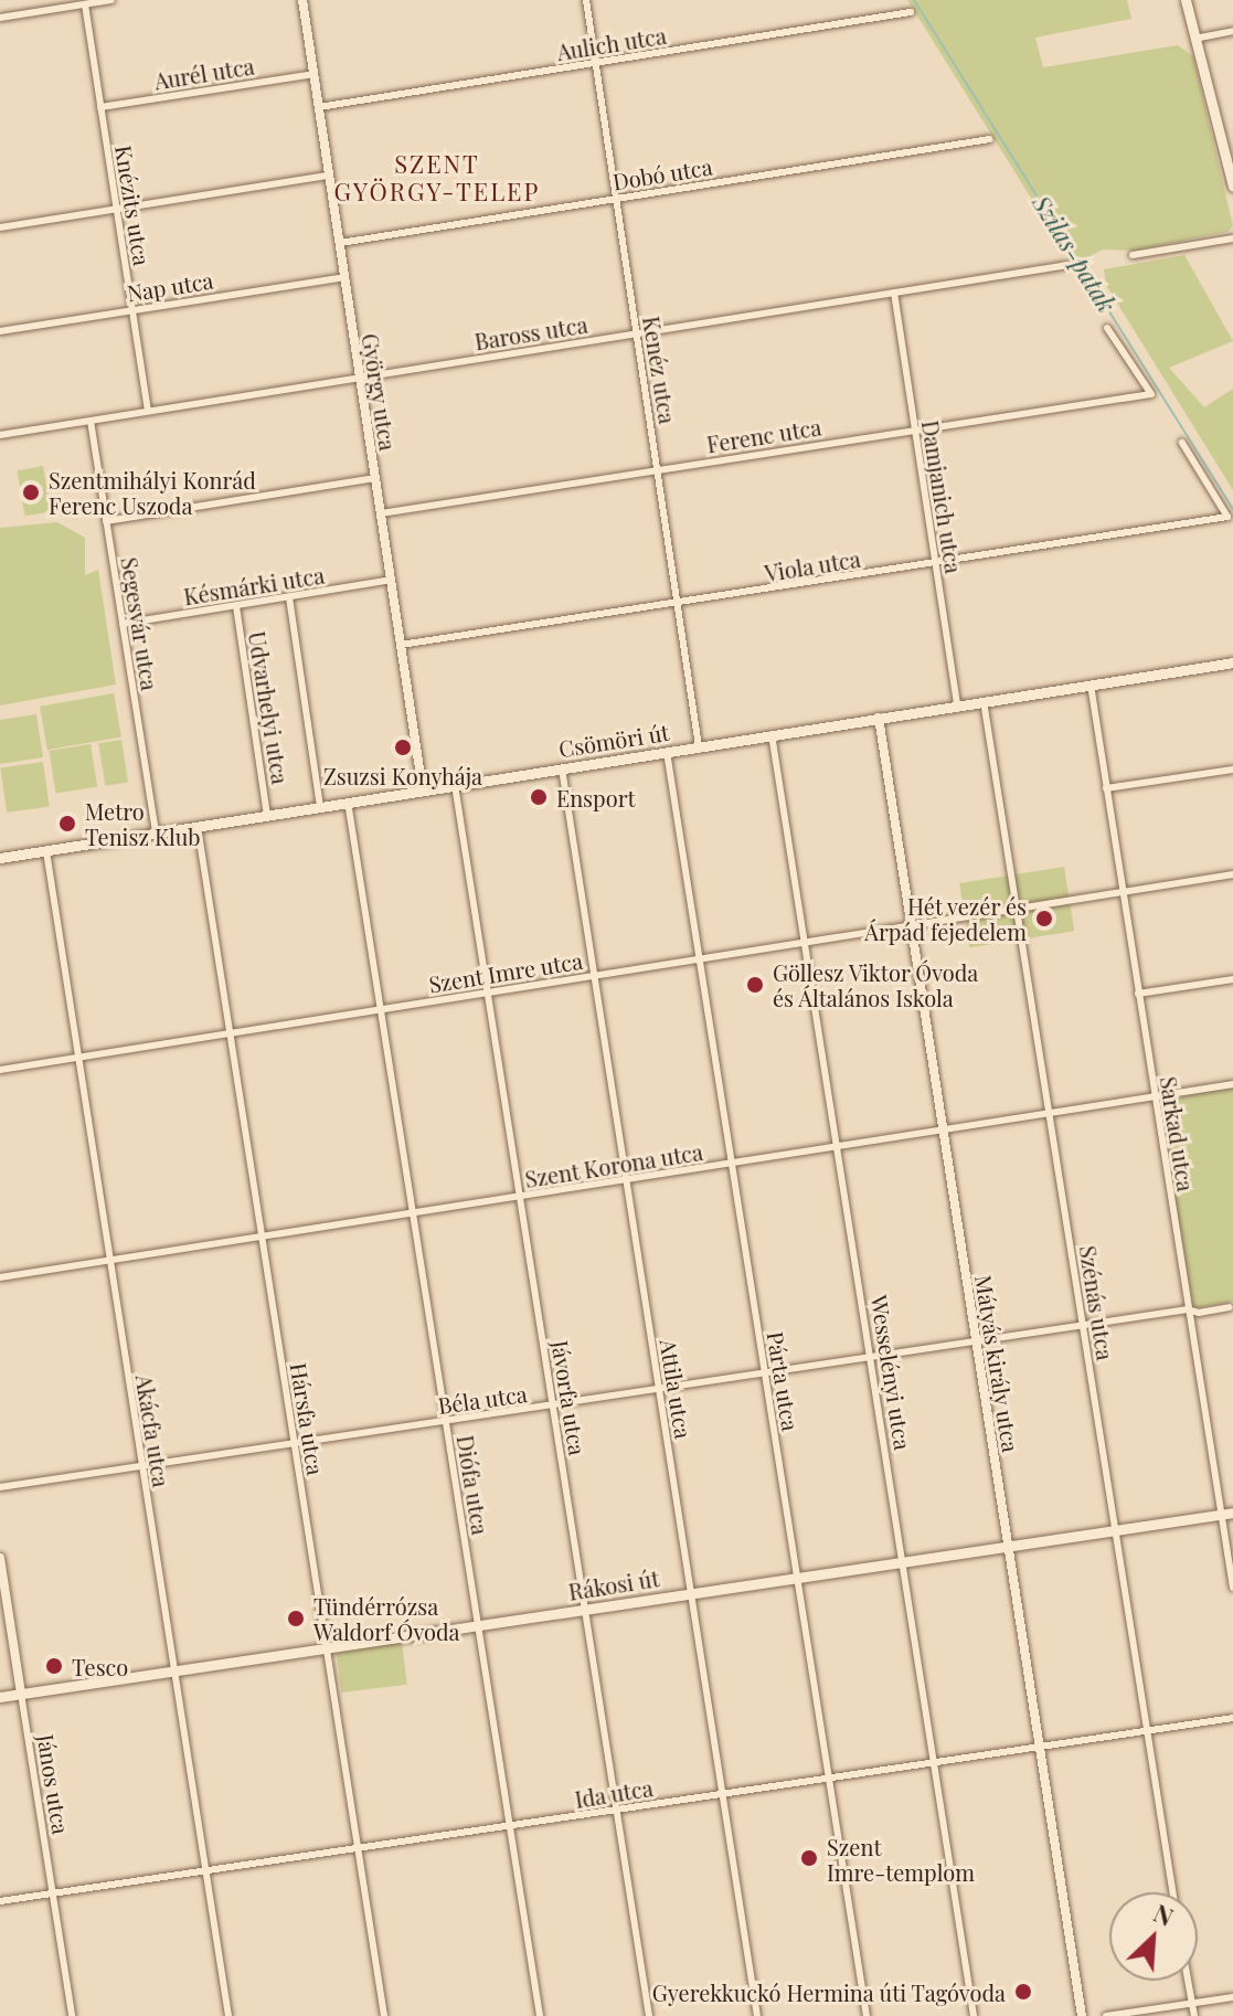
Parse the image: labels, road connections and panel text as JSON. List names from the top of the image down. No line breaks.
{"streets":{"main road":["Csömöri út","Rákosi út"],"street":["Aulich utca","Aurél utca","Dobó utca","Knézits utca","Nap utca","Baross utca","Kenéz utca","György utca","Ferenc utca","Damjanich utca","Viola utca","Késmárki utca","Segesvár utca","Udvarhelyi utca","Szent Imre utca","Sarkad utca","Szent Korona utca","Szénás utca","Mátyás király utca","Wesselényi utca","Párta utca","Attila utca","Jávorfa utca","Béla utca","Hársfa utca","Akácfa utca","Diófa utca","János utca","Ida utca"]},"crossings":[["Aulich utca","Kenéz utca"],["Aulich utca","György utca"],["Aurél utca","Knézits utca"],["Aurél utca","György utca"],["Dobó utca","Kenéz utca"],["Dobó utca","György utca"],["Knézits utca","Nap utca"],["Knézits utca","Baross utca"],["Nap utca","György utca"],["Baross utca","Kenéz utca"],["Baross utca","György utca"],["Baross utca","Damjanich utca"],["Baross utca","Segesvár utca"],["Kenéz utca","Ferenc utca"],["Kenéz utca","Viola utca"],["Kenéz utca","Csömöri út"],["György utca","Ferenc utca"],["György utca","Viola utca"],["György utca","Késmárki utca"],["György utca","Csömöri út"],["Ferenc utca","Damjanich utca"],["Damjanich utca","Viola utca"],["Damjanich utca","Csömöri út"],["Késmárki utca","Segesvár utca"],["Késmárki utca","Udvarhelyi utca"],["Segesvár utca","Csömöri út"],["Udvarhelyi utca","Csömöri út"],["Csömöri út","Sarkad utca"],["Csömöri út","Szénás utca"],["Csömöri út","Mátyás király utca"],["Csömöri út","Wesselényi utca"],["Csömöri út","Párta utca"],["Csömöri út","Attila utca"],["Csömöri út","Jávorfa utca"],["Csömöri út","Hársfa utca"],["Csömöri út","Akácfa utca"],["Csömöri út","Diófa utca"],["Szent Imre utca","Sarkad utca"],["Szent Imre utca","Szénás utca"],["Szent Imre utca","Mátyás király utca"],["Szent Imre utca","Wesselényi utca"],["Szent Imre utca","Párta utca"],["Szent Imre utca","Attila utca"],["Szent Imre utca","Jávorfa utca"],["Szent Imre utca","Hársfa utca"],["Szent Imre utca","Akácfa utca"],["Szent Imre utca","Diófa utca"],["Sarkad utca","Szent Korona utca"],["Sarkad utca","Béla utca"],["Sarkad utca","Rákosi út"],["Szent Korona utca","Szénás utca"],["Szent Korona utca","Mátyás király utca"],["Szent Korona utca","Wesselényi utca"],["Szent Korona utca","Párta utca"],["Szent Korona utca","Attila utca"],["Szent Korona utca","Jávorfa utca"],["Szent Korona utca","Hársfa utca"],["Szent Korona utca","Akácfa utca"],["Szent Korona utca","Diófa utca"],["Szénás utca","Béla utca"],["Szénás utca","Rákosi út"],["Szénás utca","Ida utca"],["Mátyás király utca","Béla utca"],["Mátyás király utca","Rákosi út"],["Mátyás király utca","Ida utca"],["Wesselényi utca","Béla utca"],["Wesselényi utca","Rákosi út"],["Wesselényi utca","Ida utca"],["Párta utca","Béla utca"],["Párta utca","Rákosi út"],["Párta utca","Ida utca"],["Attila utca","Béla utca"],["Attila utca","Rákosi út"],["Attila utca","Ida utca"],["Jávorfa utca","Béla utca"],["Jávorfa utca","Rákosi út"],["Jávorfa utca","Ida utca"],["Béla utca","Hársfa utca"],["Béla utca","Akácfa utca"],["Béla utca","Diófa utca"],["Hársfa utca","Rákosi út"],["Hársfa utca","Ida utca"],["Akácfa utca","Rákosi út"],["Akácfa utca","Ida utca"],["Diófa utca","Rákosi út"],["Diófa utca","Ida utca"],["Rákosi út","János utca"],["János utca","Ida utca"]],"districts":["SZENT GYÖRGY-TELEP"],"water":["Szilas-patak"],"places":["Szentmihályi Konrád Ferenc Uszoda","Zsuzsi Konyhája","Ensport","Metro Tenisz Klub","Hét vezér és Árpád fejedelem","Göllesz Viktor Óvoda és Általános Iskola","Tündérrózsa Waldorf Óvoda","Tesco","Szent Imre-templom","Gyerekkuckó Hermina úti Tagóvoda"],"north":"top right"}
